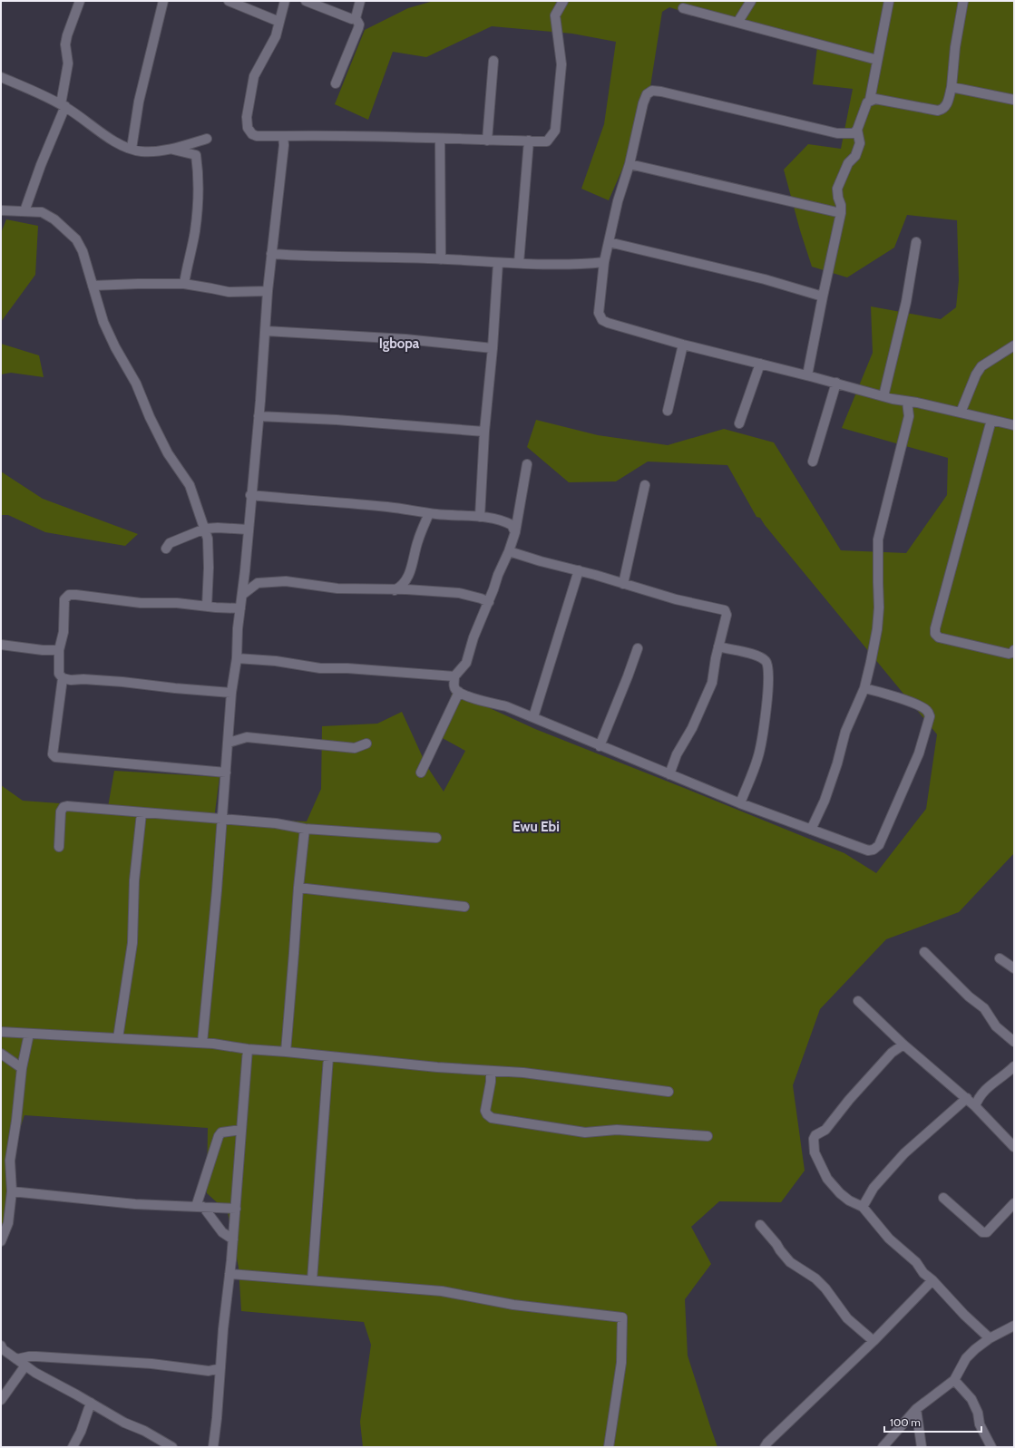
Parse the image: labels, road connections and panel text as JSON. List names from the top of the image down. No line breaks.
{"districts":["Igbopa","Ewu Ebi"],"scale_bar":"100 m"}
